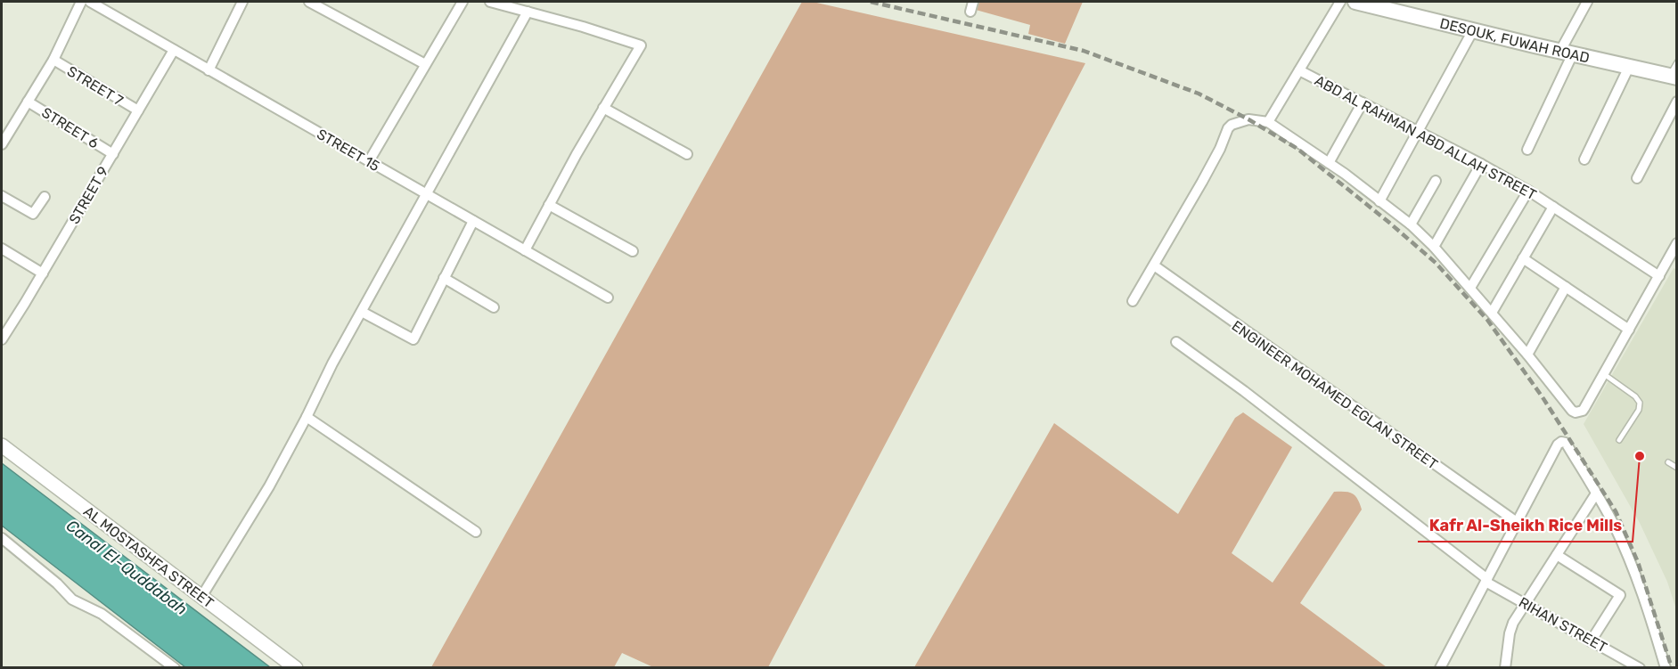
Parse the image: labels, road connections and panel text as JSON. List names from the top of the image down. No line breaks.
{"streets":{"main road":["DESOUK, FUWAH ROAD","AL MOSTASHFA STREET"],"street":["STREET 7","STREET 6","ABD AL RAHMAN ABD ALLAH STREET","STREET 15","STREET 9","ENGINEER MOHAMED EGLAN STREET","RIHAN STREET"]},"crossings":[["STREET 7","STREET 9"],["STREET 6","STREET 9"],["STREET 15","STREET 9"]],"water":["Canal El-Quddabah"],"places":["Kafr Al-Sheikh Rice Mills"]}
